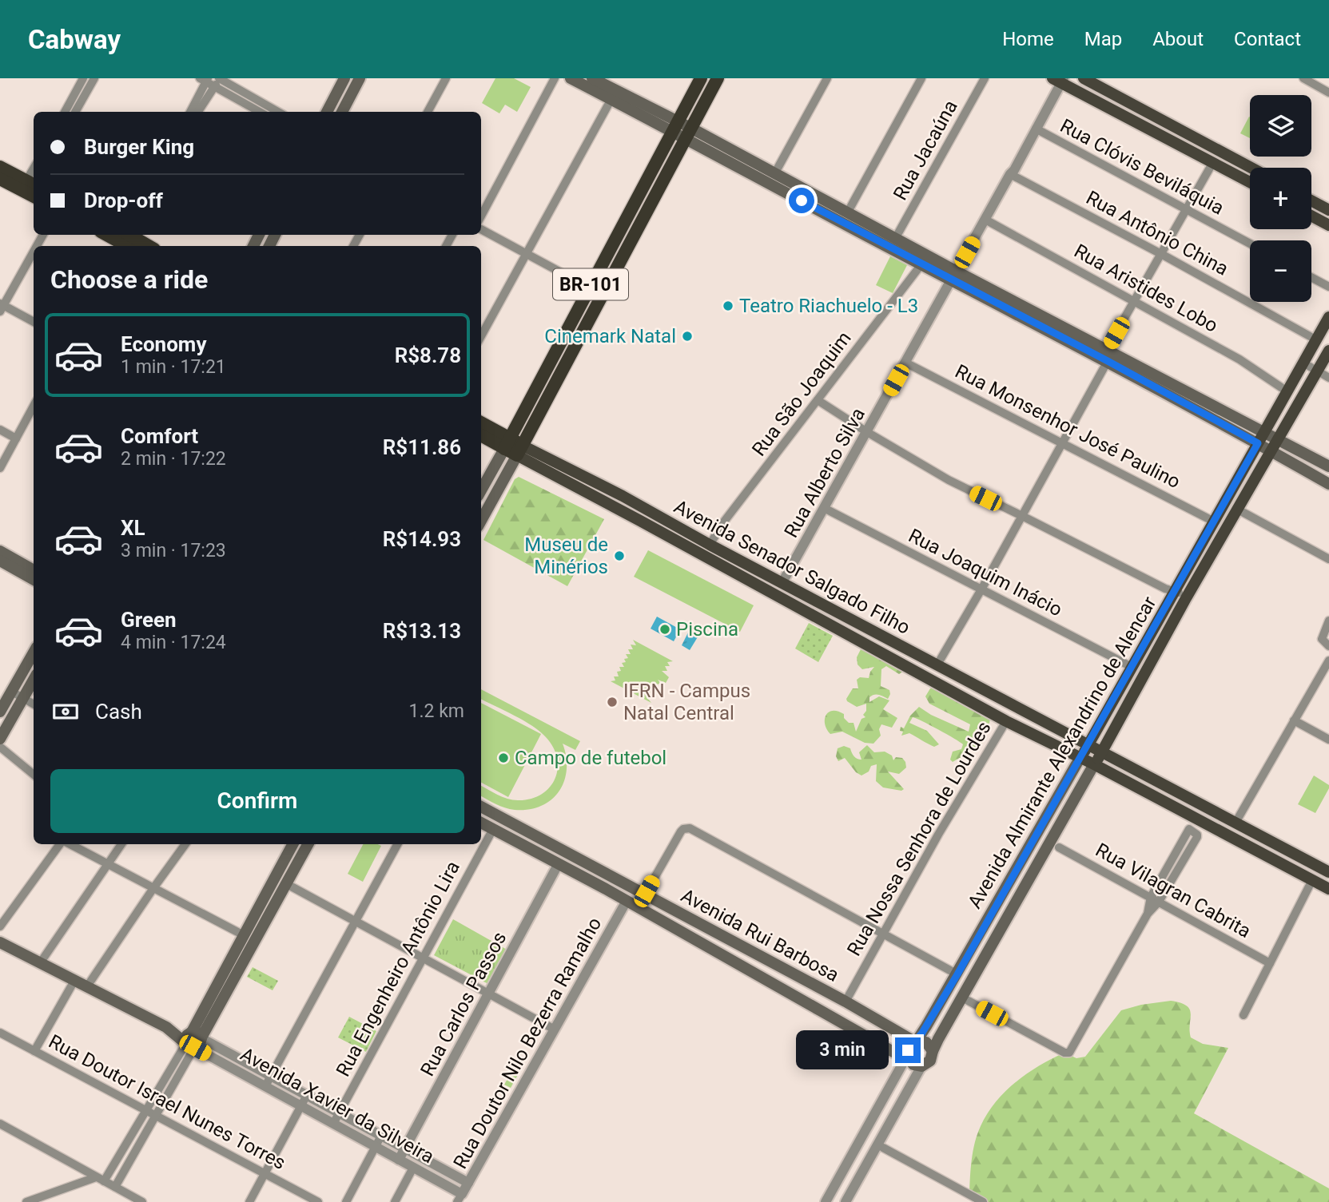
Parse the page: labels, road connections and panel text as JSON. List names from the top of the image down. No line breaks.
{"streets":{"highway":["BR-101","Avenida Senador Salgado Filho"],"main road":["Avenida Almirante Alexandrino de Alencar","Avenida Rui Barbosa","Avenida Xavier da Silveira"],"street":["Rua Jacaúna","Rua Clóvis Beviláquia","Rua Antônio China","Rua Aristides Lobo","Rua São Joaquim","Rua Monsenhor José Paulino","Rua Alberto Silva","Rua Joaquim Inácio","Rua Nossa Senhora de Lourdes","Rua Vilagran Cabrita","Rua Engenheiro Antônio Lira","Rua Carlos Passos","Rua Doutor Nilo Bezerra Ramalho","Rua Doutor Israel Nunes Torres"]},"crossings":[["Rua Clóvis Beviláquia","Rua Alberto Silva"],["Rua Antônio China","Rua Alberto Silva"],["Rua Antônio China","Avenida Almirante Alexandrino de Alencar"],["BR-101","Avenida Senador Salgado Filho"],["Rua Aristides Lobo","Rua Alberto Silva"],["Rua Aristides Lobo","Avenida Almirante Alexandrino de Alencar"],["Rua São Joaquim","Avenida Senador Salgado Filho"],["Rua Monsenhor José Paulino","Rua Alberto Silva"],["Rua Monsenhor José Paulino","Avenida Almirante Alexandrino de Alencar"],["Rua Alberto Silva","Avenida Senador Salgado Filho"],["Rua Alberto Silva","Rua Joaquim Inácio"],["Avenida Senador Salgado Filho","Avenida Almirante Alexandrino de Alencar"],["Avenida Senador Salgado Filho","Rua Nossa Senhora de Lourdes"],["Rua Joaquim Inácio","Avenida Almirante Alexandrino de Alencar"],["Avenida Almirante Alexandrino de Alencar","Avenida Rui Barbosa"],["Rua Nossa Senhora de Lourdes","Avenida Rui Barbosa"],["Avenida Rui Barbosa","Rua Engenheiro Antônio Lira"],["Avenida Rui Barbosa","Rua Carlos Passos"],["Avenida Rui Barbosa","Rua Doutor Nilo Bezerra Ramalho"],["Rua Engenheiro Antônio Lira","Avenida Xavier da Silveira"],["Rua Carlos Passos","Avenida Xavier da Silveira"],["Rua Doutor Nilo Bezerra Ramalho","Avenida Xavier da Silveira"]],"places":["Teatro Riachuelo - L3","Cinemark Natal","Museu de Minérios","Piscina","IFRN - Campus Natal Central","Campo de futebol"],"page":{"header":"Cabway","nav":["Home","Map","About","Contact"],"map_buttons":["+","−"],"banner":["Burger King","Drop-off"],"heading":"Choose a ride","list":[{"name":"Economy","note":"1 min · 17:21","value":"R$8.78"},{"name":"Comfort","note":"2 min · 17:22","value":"R$11.86"},{"name":"XL","note":"3 min · 17:23","value":"R$14.93"},{"name":"Green","note":"4 min · 17:24","value":"R$13.13"}],"pay":["Cash","1.2 km"],"buttons":"Confirm","bubble":"3 min"}}
